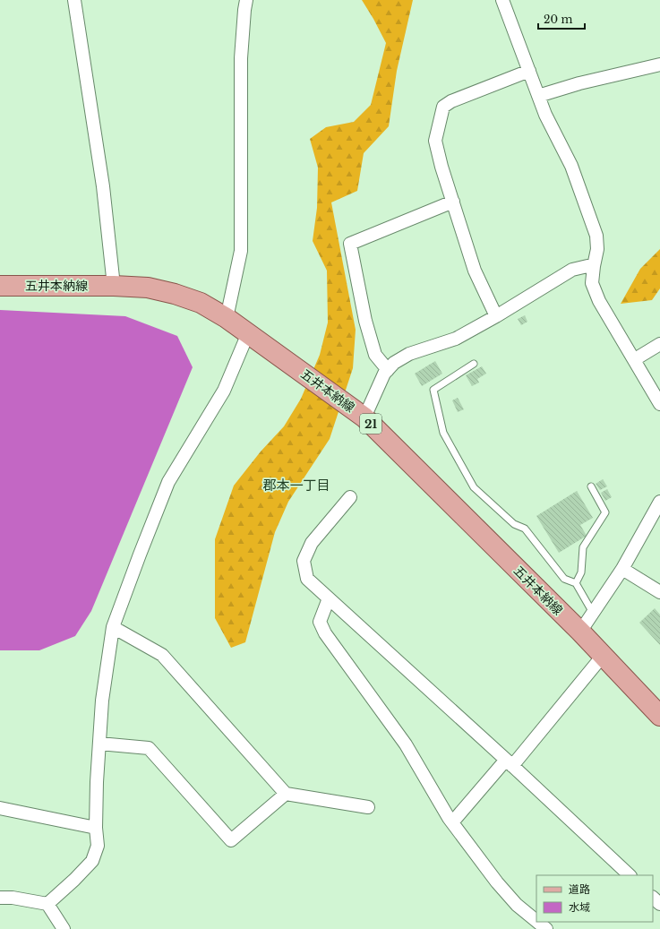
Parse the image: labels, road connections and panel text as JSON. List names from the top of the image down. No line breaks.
{"streets":{"main road":["五井本納線","21"]},"districts":["郡本一丁目"],"legend":["道路","水域"],"scale_bar":"20 m"}
